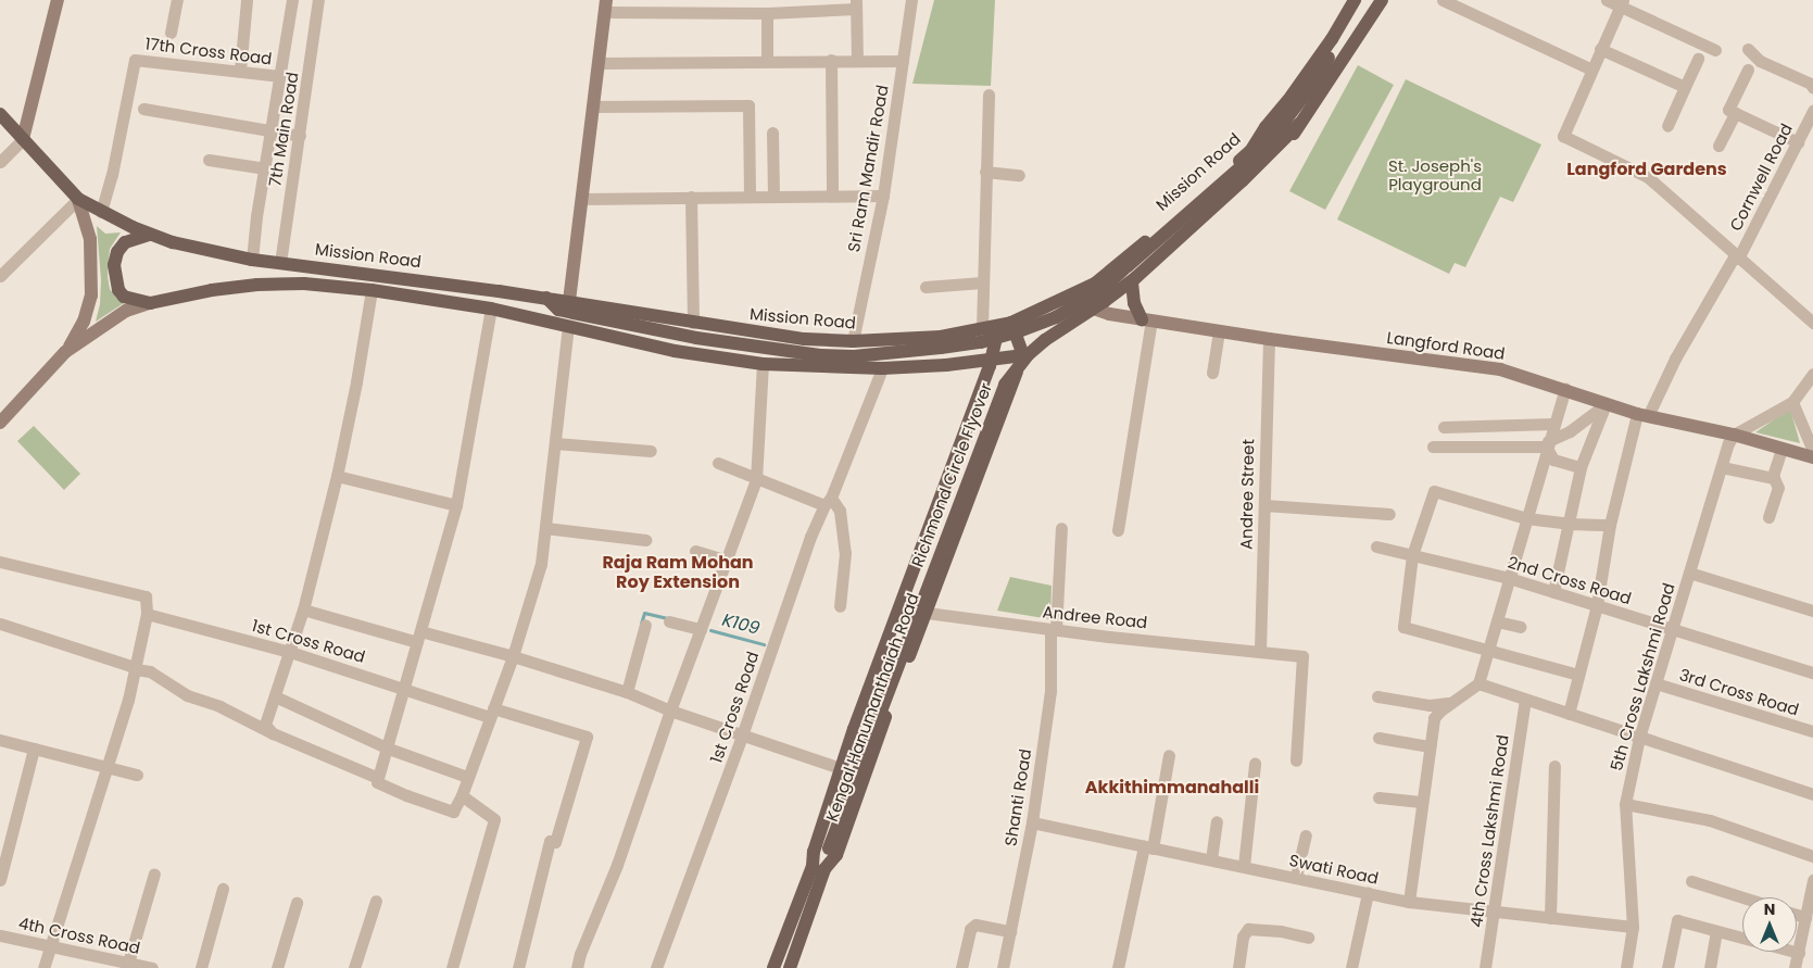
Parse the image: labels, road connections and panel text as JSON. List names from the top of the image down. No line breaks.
{"streets":{"main road":["Mission Road","Richmond Circle Flyover","Kengal Hanumanthaiah Road"],"street":["17th Cross Road","7th Main Road","Sri Ram Mandir Road","Cornwell Road","Langford Road","Andree Street","2nd Cross Road","Andree Road","1st Cross Road","5th Cross Lakshmi Road","3rd Cross Road","Shanti Road","4th Cross Lakshmi Road","Swati Road","4th Cross Road"]},"crossings":[["17th Cross Road","Mission Road"],["7th Main Road","Mission Road"],["Sri Ram Mandir Road","Mission Road"],["Mission Road","Langford Road"],["Mission Road","Richmond Circle Flyover"],["Mission Road","1st Cross Road"],["Mission Road","Kengal Hanumanthaiah Road"],["Cornwell Road","Langford Road"],["Cornwell Road","2nd Cross Road"],["Langford Road","Andree Street"],["Langford Road","5th Cross Lakshmi Road"],["Richmond Circle Flyover","Kengal Hanumanthaiah Road"],["Andree Street","Andree Road"],["2nd Cross Road","5th Cross Lakshmi Road"],["Andree Road","Kengal Hanumanthaiah Road"],["Andree Road","Shanti Road"],["5th Cross Lakshmi Road","3rd Cross Road"],["5th Cross Lakshmi Road","Swati Road"],["Shanti Road","Swati Road"],["4th Cross Lakshmi Road","Swati Road"]],"districts":["Langford Gardens","Raja Ram Mohan Roy Extension","Akkithimmanahalli"],"water":["K109"],"parks":["St. Joseph's Playground"],"north":"top"}
